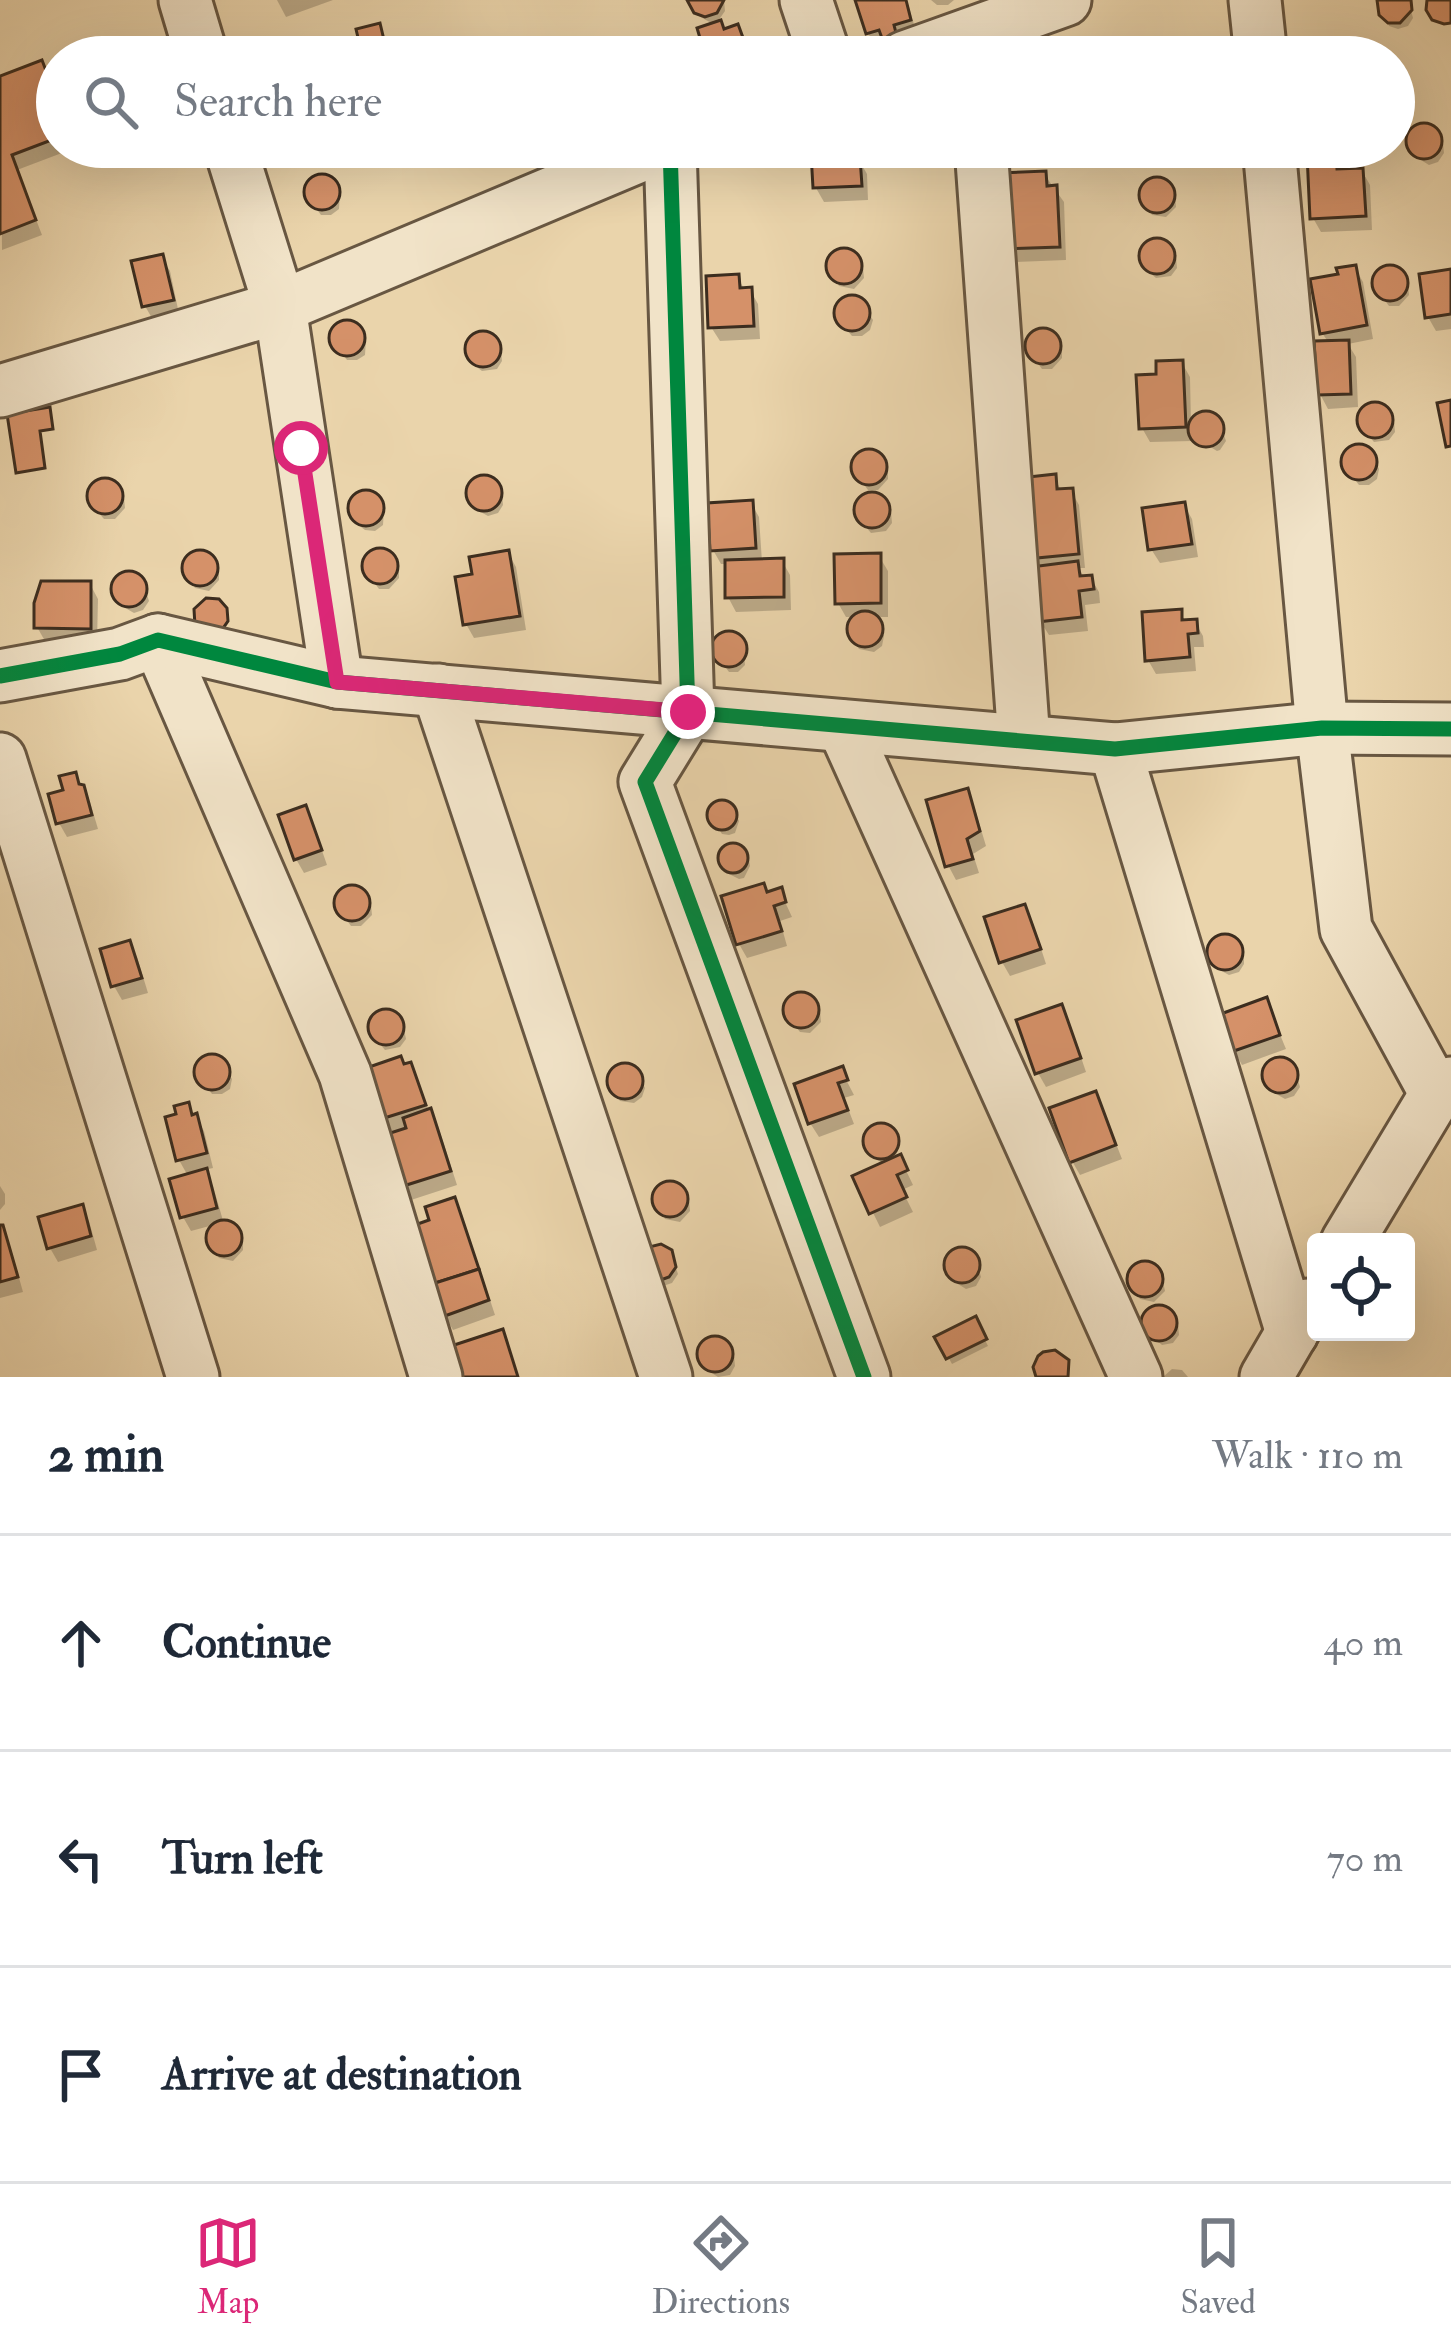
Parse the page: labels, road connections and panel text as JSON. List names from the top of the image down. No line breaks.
{"page":{"search":"Search here","heading":["2 min","Walk · 110 m"],"list":[["Continue","40 m"],["Turn left","70 m"],"Arrive at destination"],"nav":["Map","Directions","Saved"]}}
